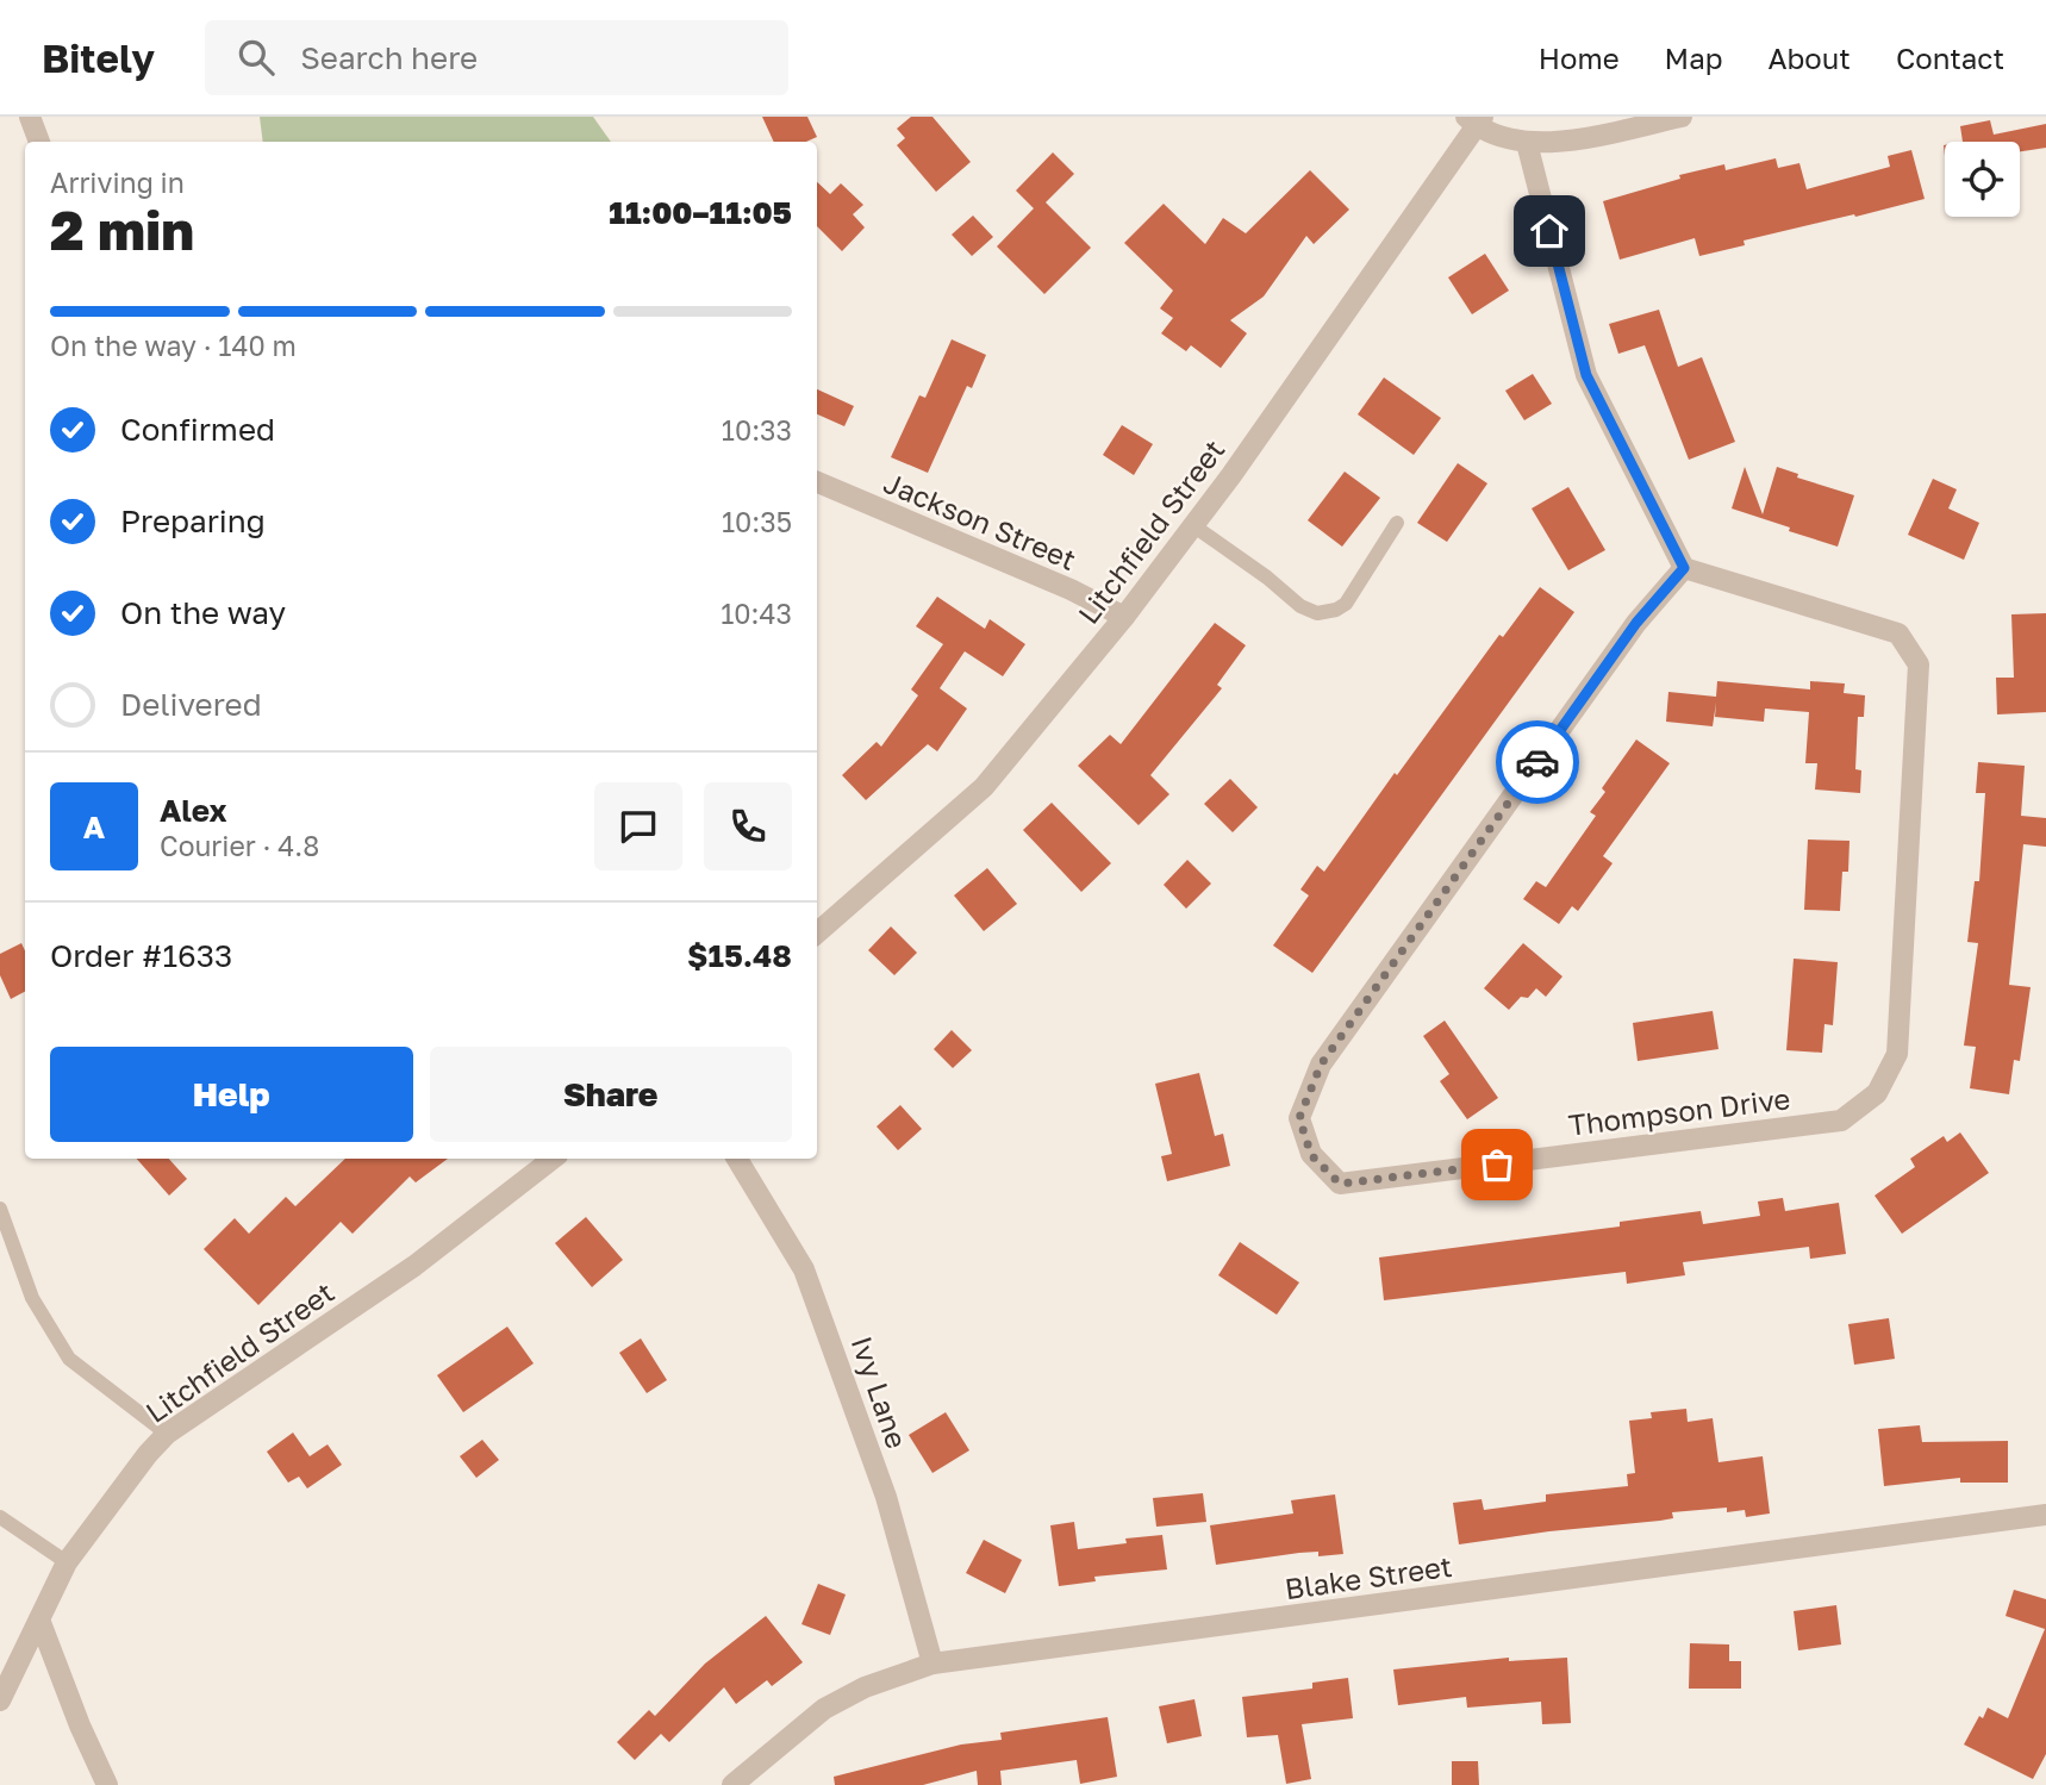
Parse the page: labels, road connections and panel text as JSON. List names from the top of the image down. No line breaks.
{"streets":{"street":["Jackson Street","Litchfield Street","Thompson Drive","Ivy Lane","Blake Street"]},"crossings":[["Jackson Street","Litchfield Street"],["Ivy Lane","Blake Street"]],"page":{"header":"Bitely","search":"Search here","nav":["Home","Map","About","Contact"],"heading":["2 min","Arriving in","11:00–11:05"],"panel":["Alex","Courier · 4.8","Order #1633","$15.48"],"bar":"On the way · 140 m","list":[["Confirmed","10:33"],["Preparing","10:35"],["On the way","10:43"],"Delivered"],"round":"A","buttons":["Help","Share"]}}
